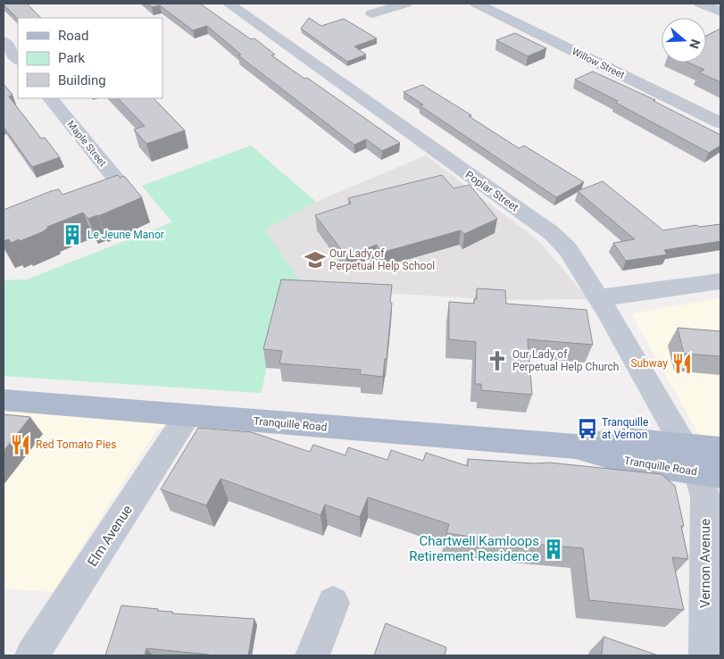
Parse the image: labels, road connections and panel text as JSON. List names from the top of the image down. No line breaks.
{"streets":{"main road":["Tranquille Road"],"street":["Willow Street","Maple Street","Poplar Street","Elm Avenue","Vernon Avenue"]},"crossings":[["Poplar Street","Tranquille Road"],["Poplar Street","Vernon Avenue"],["Tranquille Road","Elm Avenue"],["Tranquille Road","Vernon Avenue"]],"places":{"building":["Le Jeune Manor","Chartwell Kamloops Retirement Residence"],"school or university":["Our Lady of Perpetual Help School"],"church":["Our Lady of Perpetual Help Church"],"restaurant":["Subway","Red Tomato Pies"],"bus stop":["Tranquille at Vernon"]},"legend":["Road","Park","Building"],"north":"right"}
